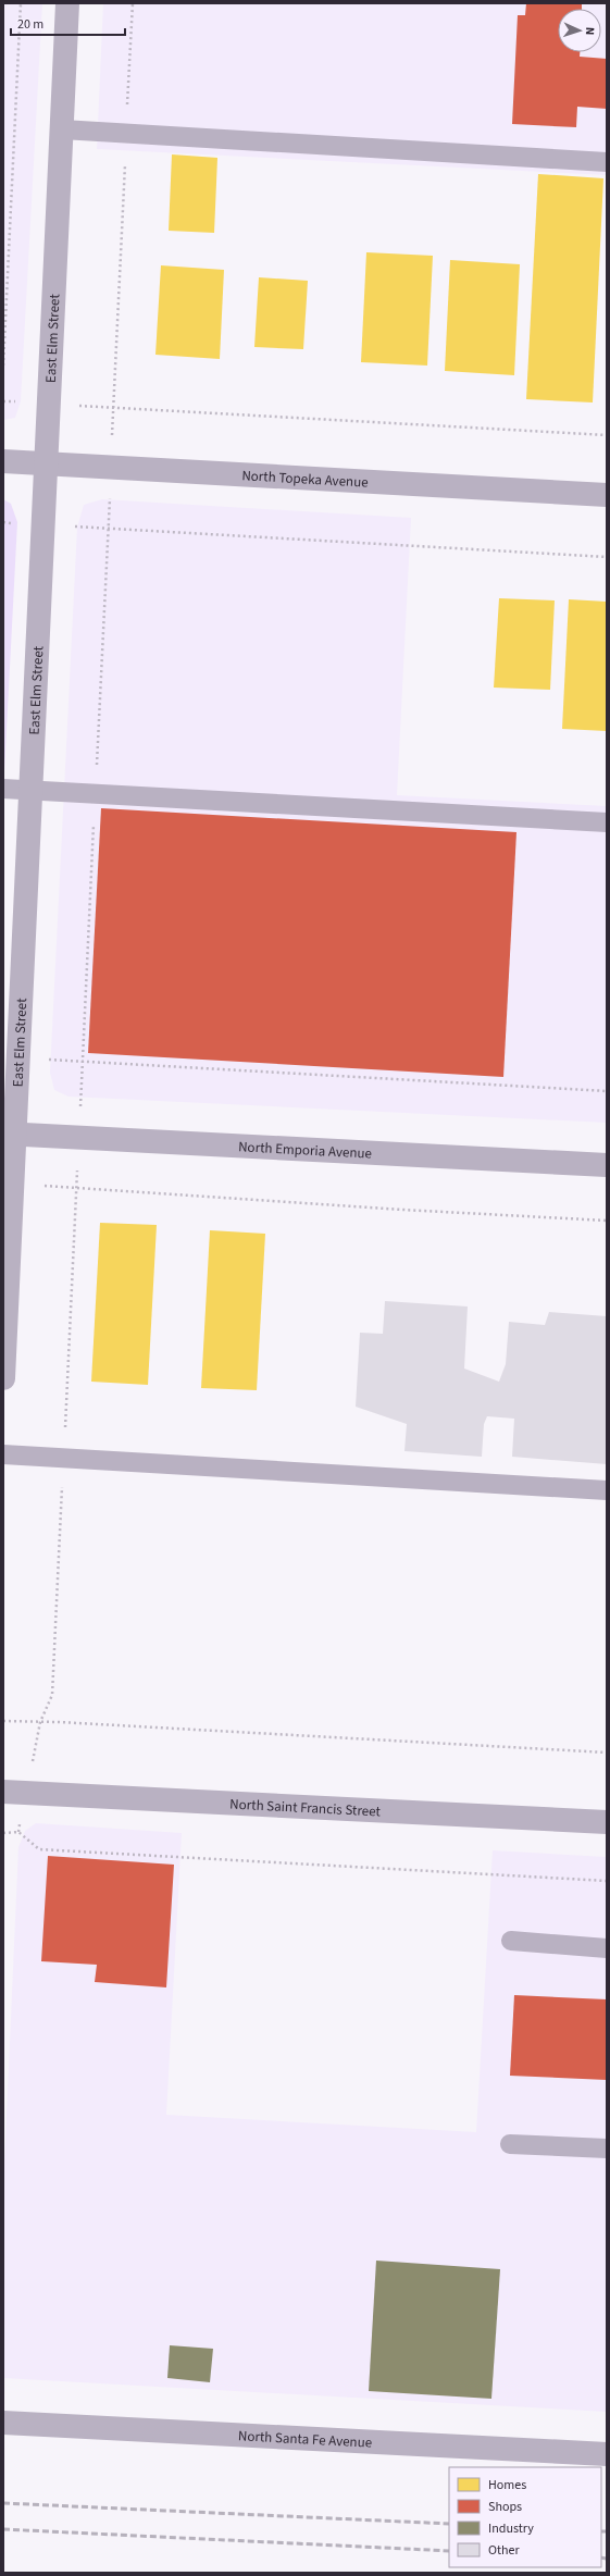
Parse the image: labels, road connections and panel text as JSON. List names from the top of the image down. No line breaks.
{"streets":{"street":["East Elm Street","North Topeka Avenue","North Emporia Avenue","North Saint Francis Street","North Santa Fe Avenue"]},"crossings":[["East Elm Street","North Topeka Avenue"],["East Elm Street","North Emporia Avenue"]],"legend":["Homes","Shops","Industry","Other"],"scale_bar":"20 m","north":"right"}
